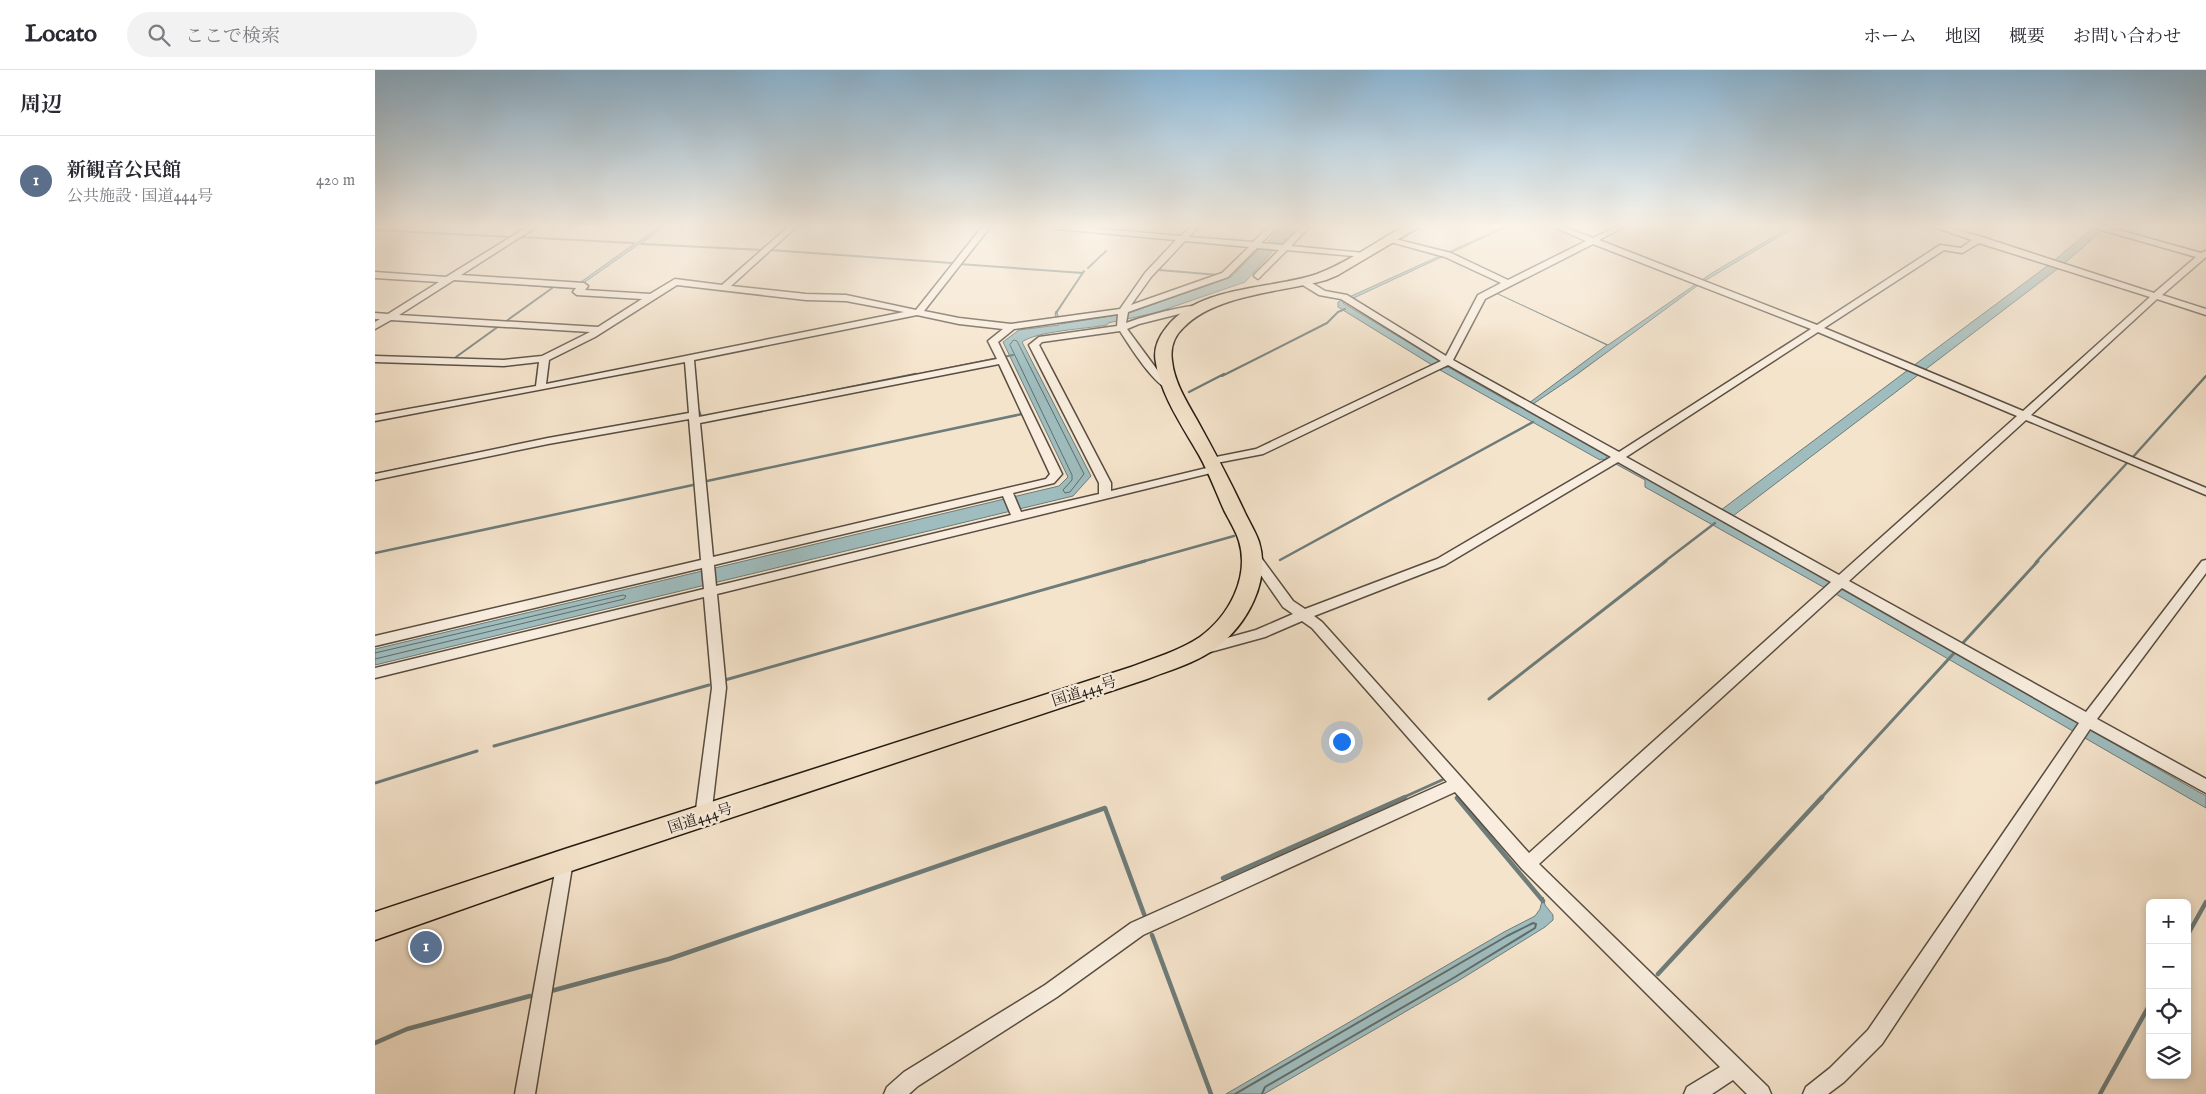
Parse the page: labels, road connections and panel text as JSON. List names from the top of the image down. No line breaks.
{"streets":{"highway":["国道444号"]},"page":{"header":"Locato","search":"ここで検索","nav":["ホーム","地図","概要","お問い合わせ"],"heading":"周辺","list":[{"mark":"1","name":"新観音公民館","note":"公共施設 · 国道444号","value":"420 m"}],"map_buttons":["+","−"],"pins":"1"}}
